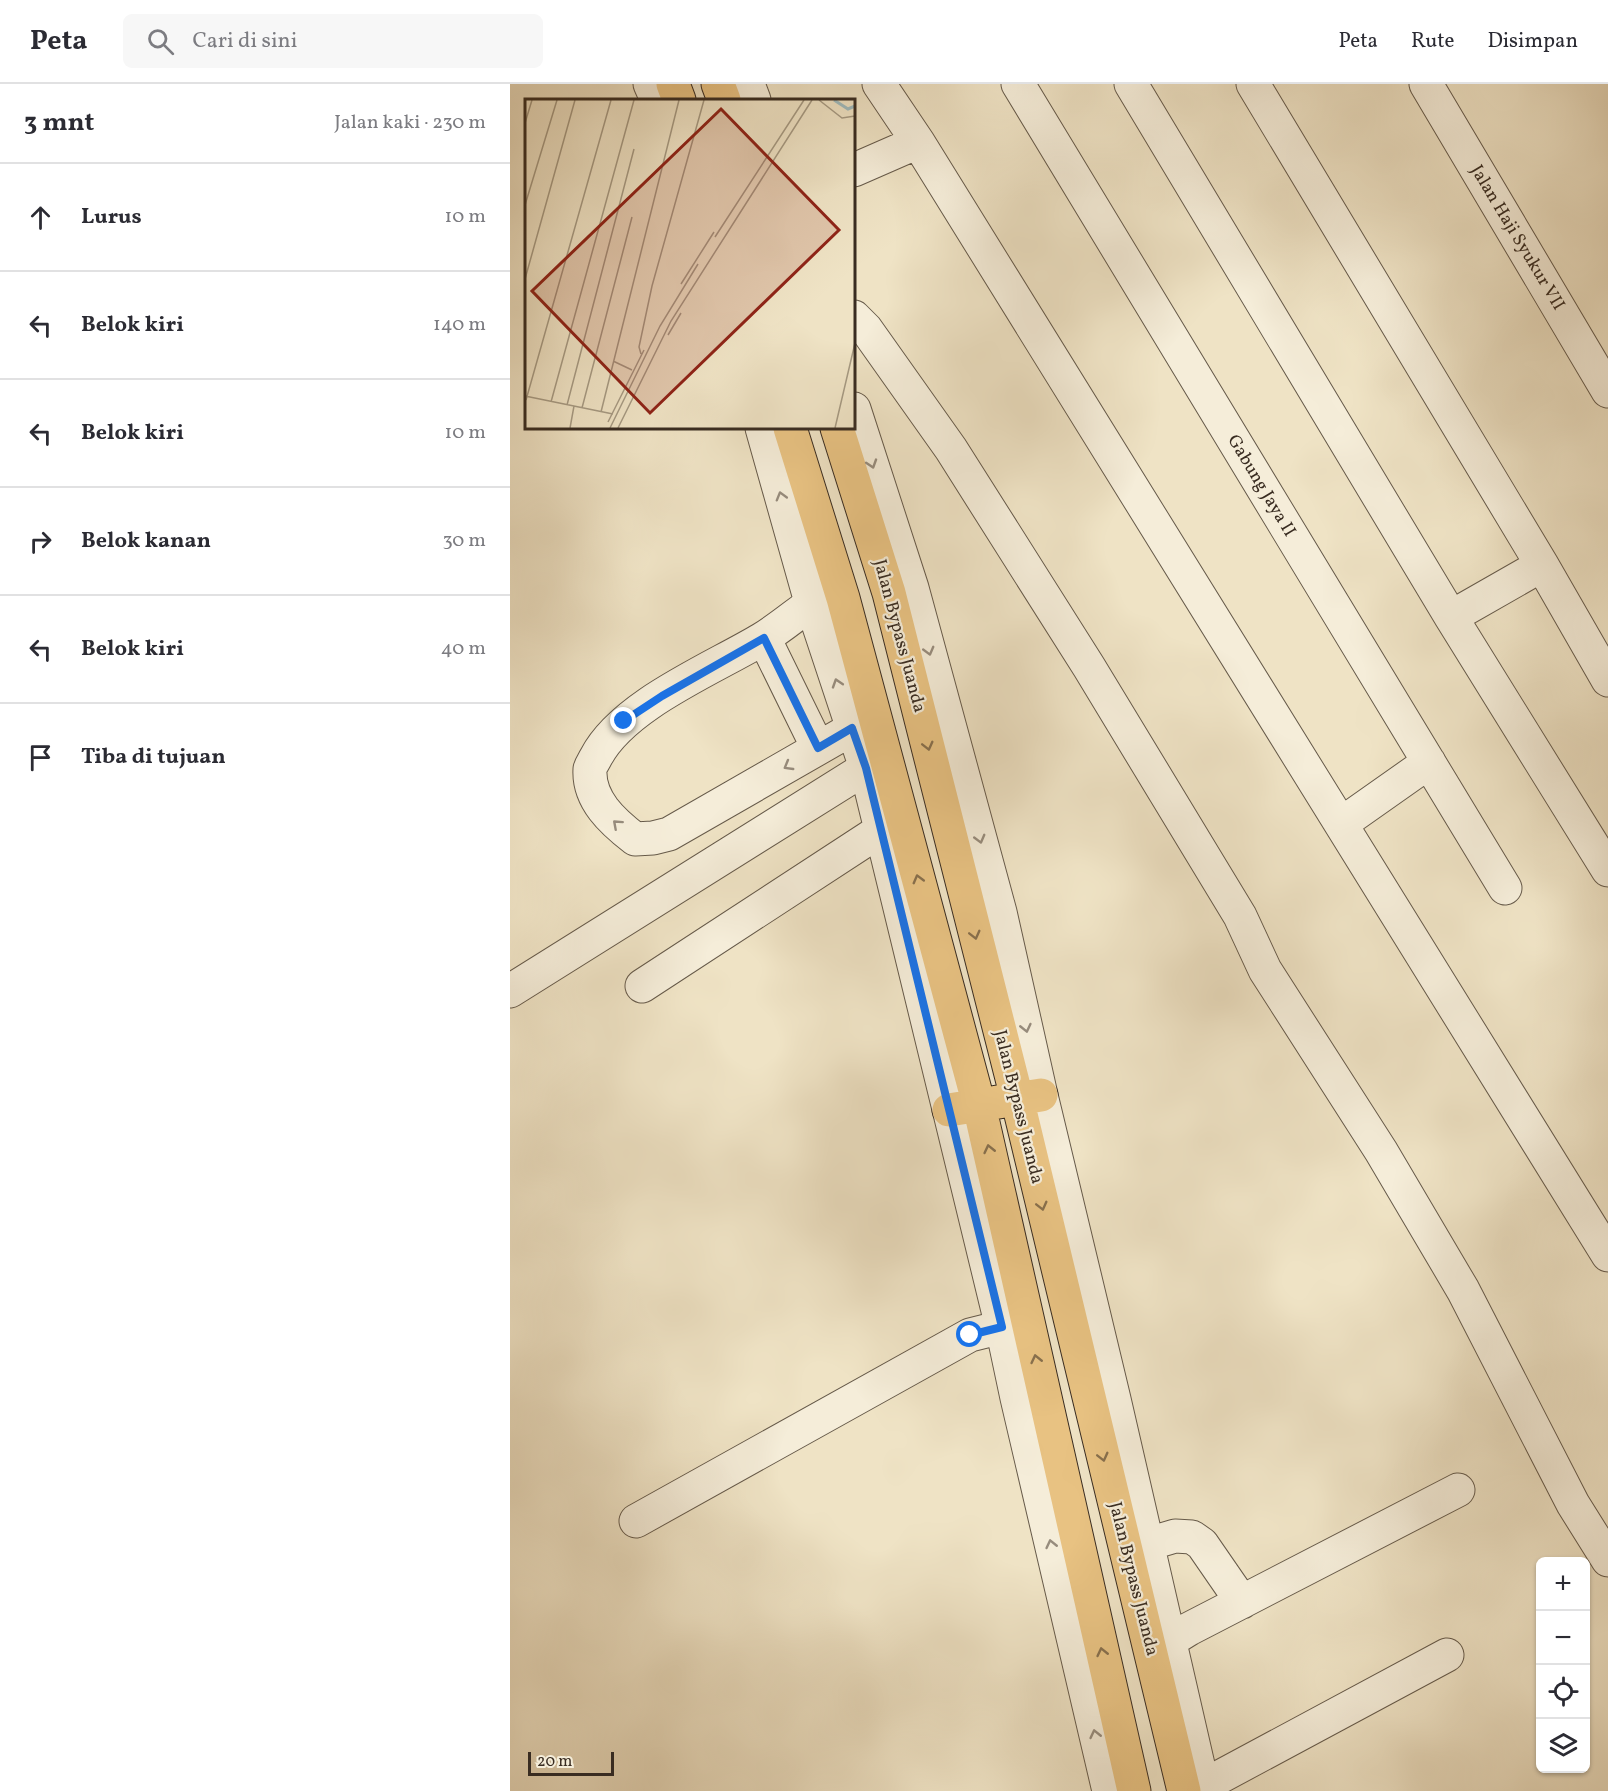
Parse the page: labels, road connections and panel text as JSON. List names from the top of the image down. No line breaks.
{"streets":{"highway":["Jalan Bypass Juanda"],"street":["Jalan Haji Syukur VII","Gabung Jaya II"]},"scale_bar":"20 m","page":{"header":"Peta","search":"Cari di sini","nav":["Peta","Rute","Disimpan"],"heading":["3 mnt","Jalan kaki · 230 m"],"list":[["Lurus","10 m"],["Belok kiri","140 m"],["Belok kiri","10 m"],["Belok kanan","30 m"],["Belok kiri","40 m"],"Tiba di tujuan"],"map_buttons":["+","−"],"scale":"20 m"}}
